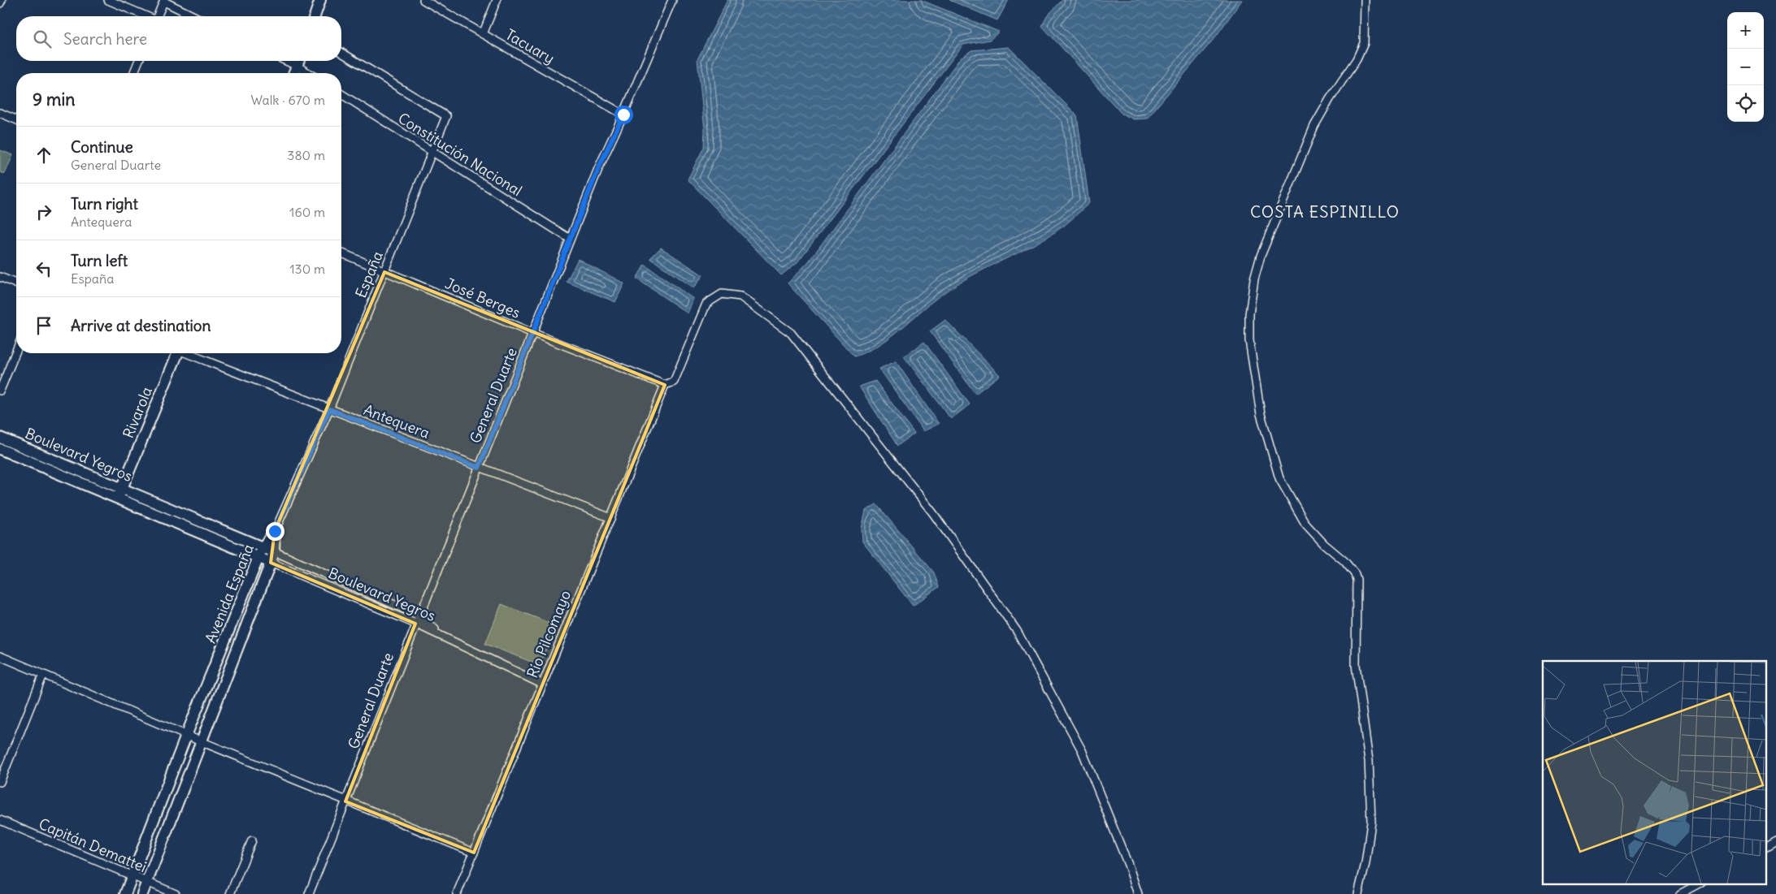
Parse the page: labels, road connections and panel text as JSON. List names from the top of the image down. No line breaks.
{"streets":{"street":["Tacuary","Constitución Nacional","España","José Berges","General Duarte","Rivarola","Antequera","Boulevard Yegros","Avenida España","Río Pilcomayo","Capitán Demattei"]},"crossings":[["Tacuary","General Duarte"],["Constitución Nacional","España"],["Constitución Nacional","General Duarte"],["España","José Berges"],["España","Antequera"],["España","Avenida España"],["José Berges","General Duarte"],["José Berges","Río Pilcomayo"],["General Duarte","Antequera"],["General Duarte","Boulevard Yegros"],["Rivarola","Boulevard Yegros"],["Antequera","Río Pilcomayo"],["Boulevard Yegros","Avenida España"],["Avenida España","Capitán Demattei"]],"districts":["COSTA ESPINILLO"],"page":{"map_buttons":["+","−"],"search":"Search here","heading":["9 min","Walk · 670 m"],"list":[["Continue","General Duarte","380 m"],["Turn right","Antequera","160 m"],["Turn left","España","130 m"],"Arrive at destination"]}}
